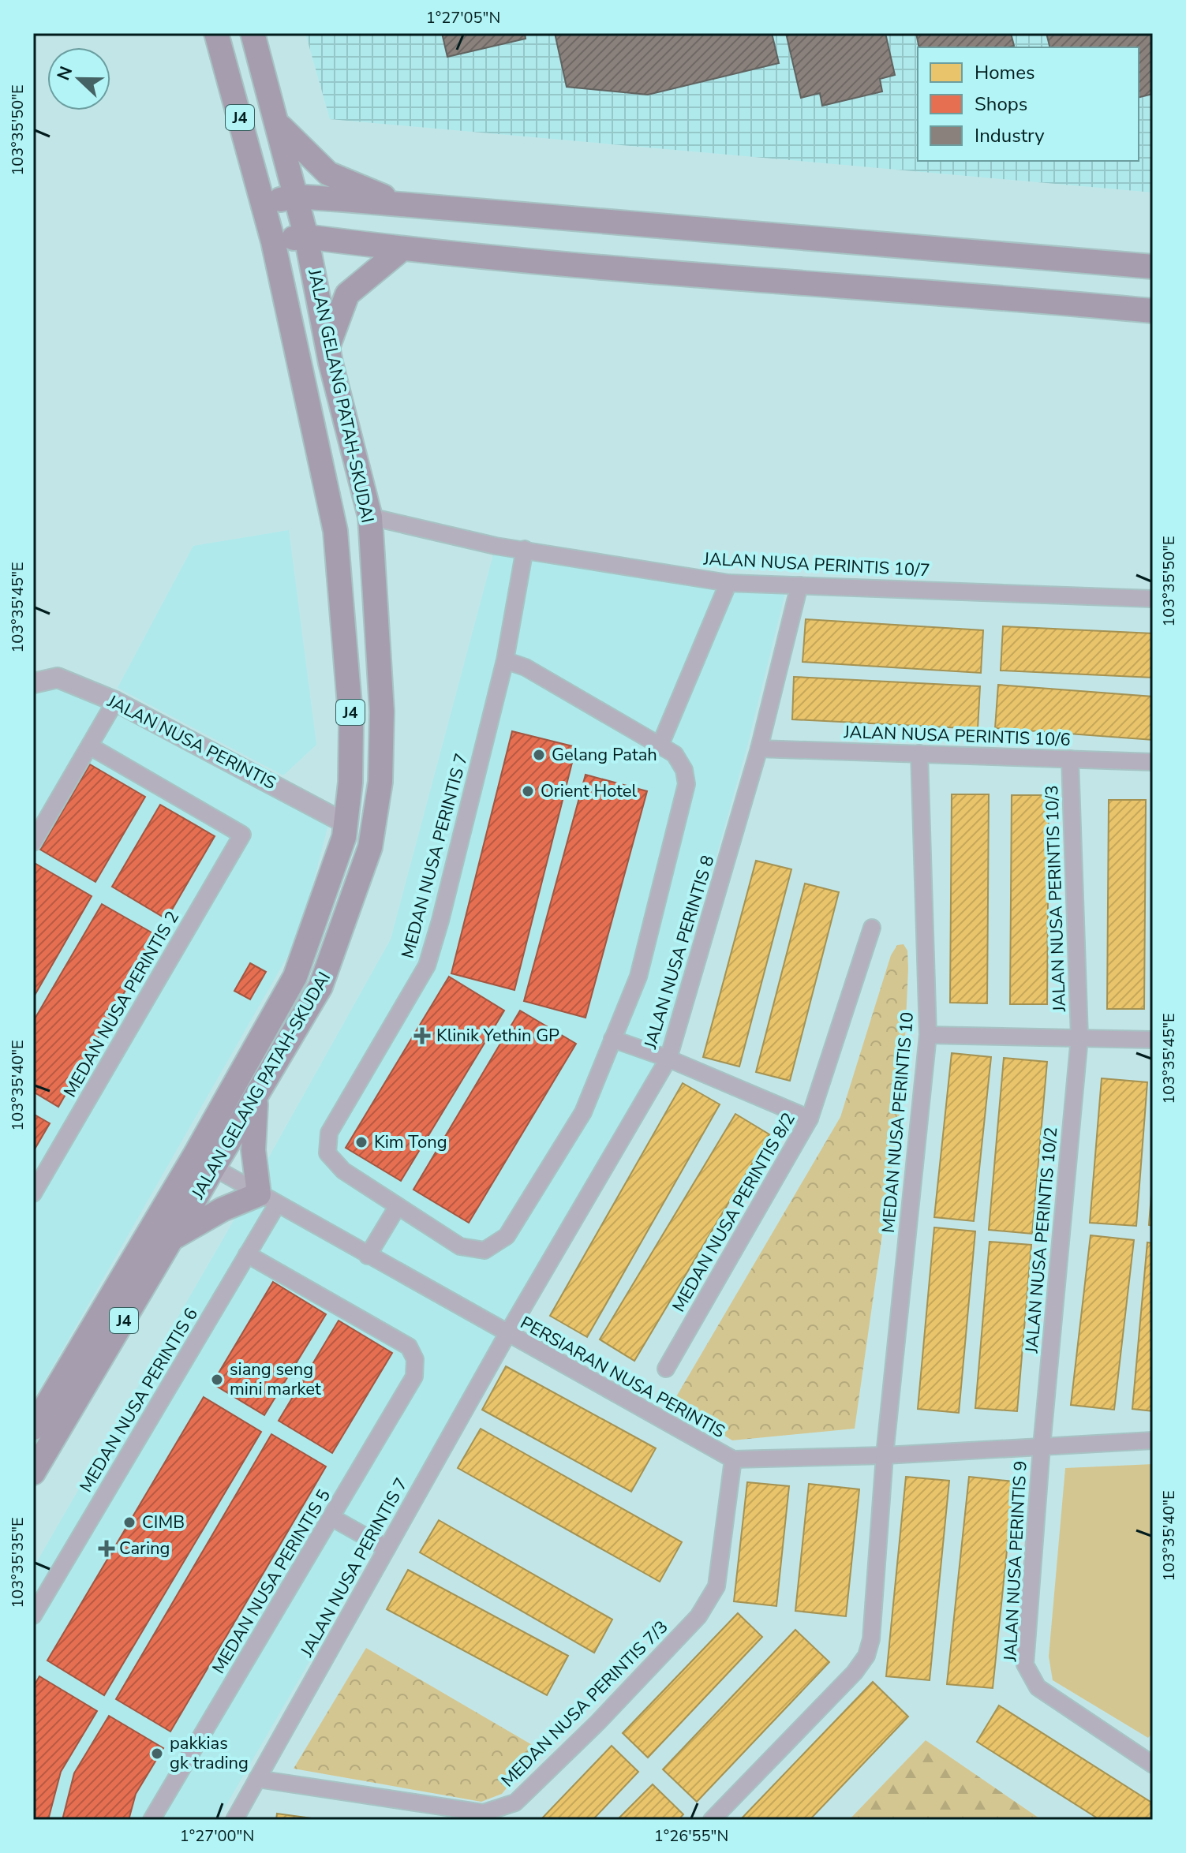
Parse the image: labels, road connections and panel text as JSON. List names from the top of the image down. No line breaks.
{"streets":{"main road":["J4","JALAN GELANG PATAH-SKUDAI"],"street":["JALAN NUSA PERINTIS 10/7","JALAN NUSA PERINTIS 10/6","JALAN NUSA PERINTIS","MEDAN NUSA PERINTIS 7","JALAN NUSA PERINTIS 10/3","JALAN NUSA PERINTIS 8","MEDAN NUSA PERINTIS 2","MEDAN NUSA PERINTIS 10","MEDAN NUSA PERINTIS 8/2","JALAN NUSA PERINTIS 10/2","PERSIARAN NUSA PERINTIS","MEDAN NUSA PERINTIS 6","JALAN NUSA PERINTIS 9","JALAN NUSA PERINTIS 7","MEDAN NUSA PERINTIS 5","MEDAN NUSA PERINTIS 7/3"]},"crossings":[["JALAN GELANG PATAH-SKUDAI","JALAN NUSA PERINTIS 10/7"],["JALAN GELANG PATAH-SKUDAI","JALAN NUSA PERINTIS"],["JALAN GELANG PATAH-SKUDAI","PERSIARAN NUSA PERINTIS"],["JALAN NUSA PERINTIS 10/7","JALAN NUSA PERINTIS 8"],["JALAN NUSA PERINTIS 10/6","JALAN NUSA PERINTIS 10/3"],["JALAN NUSA PERINTIS 10/6","JALAN NUSA PERINTIS 8"],["JALAN NUSA PERINTIS 10/6","MEDAN NUSA PERINTIS 10"],["JALAN NUSA PERINTIS 10/3","JALAN NUSA PERINTIS 10/2"],["JALAN NUSA PERINTIS 8","PERSIARAN NUSA PERINTIS"],["JALAN NUSA PERINTIS 8","JALAN NUSA PERINTIS 7"],["MEDAN NUSA PERINTIS 10","PERSIARAN NUSA PERINTIS"],["JALAN NUSA PERINTIS 10/2","PERSIARAN NUSA PERINTIS"],["JALAN NUSA PERINTIS 10/2","JALAN NUSA PERINTIS 9"],["PERSIARAN NUSA PERINTIS","MEDAN NUSA PERINTIS 6"],["PERSIARAN NUSA PERINTIS","JALAN NUSA PERINTIS 9"],["PERSIARAN NUSA PERINTIS","JALAN NUSA PERINTIS 7"],["PERSIARAN NUSA PERINTIS","MEDAN NUSA PERINTIS 7/3"],["MEDAN NUSA PERINTIS 6","MEDAN NUSA PERINTIS 5"],["JALAN NUSA PERINTIS 7","MEDAN NUSA PERINTIS 7/3"]],"places":{"other":["Gelang Patah","Orient Hotel","Kim Tong","siang seng mini market","CIMB","pakkias gk trading"],"health":["Klinik Yethin GP","Caring"]},"legend":["Homes","Shops","Industry"],"north":"left","coordinates":["1°27'05\"N","103°35'50\"E","103°35'45\"E","103°35'40\"E","103°35'35\"E","1°27'00\"N","1°26'55\"N"]}
